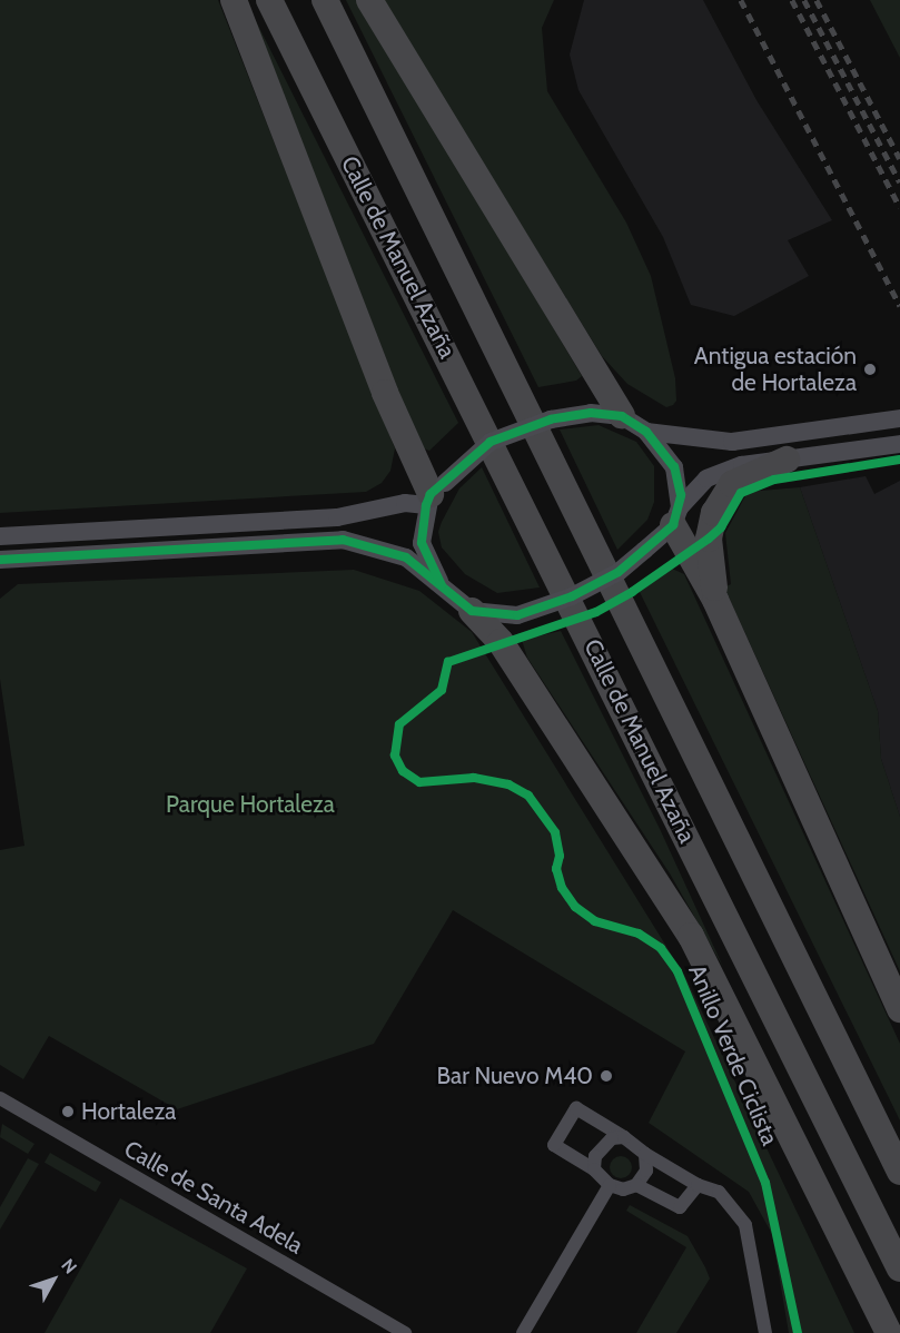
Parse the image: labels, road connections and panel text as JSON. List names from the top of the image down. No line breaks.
{"streets":{"highway":["Calle de Manuel Azaña"],"street":["Calle de Santa Adela"],"cycle path":["Anillo Verde Ciclista"]},"parks":["Parque Hortaleza"],"places":["Antigua estación de Hortaleza","Bar Nuevo M40","Hortaleza"],"north":"top right"}
